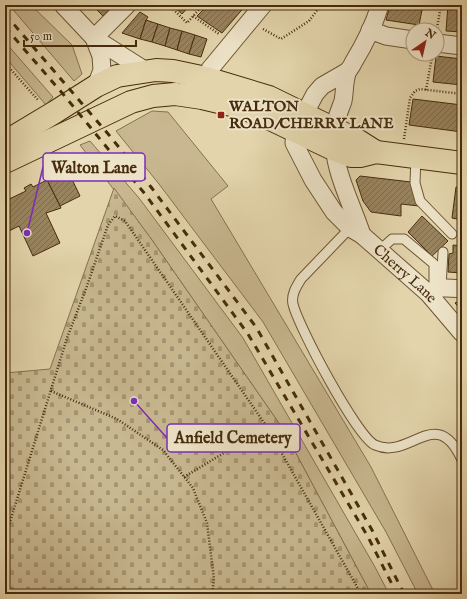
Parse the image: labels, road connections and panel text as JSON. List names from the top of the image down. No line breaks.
{"streets":{"street":["Cherry Lane"]},"places":{"transit":["WALTON ROAD/CHERRY LANE"],"other":["Walton Lane","Anfield Cemetery"]},"scale_bar":"50 m","north":"top right"}
